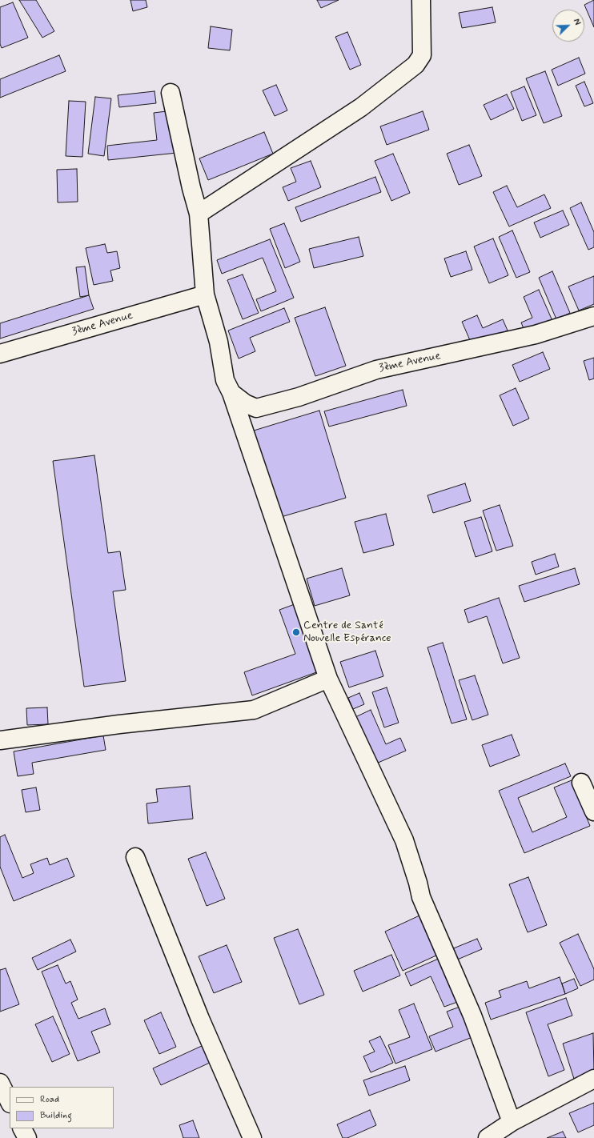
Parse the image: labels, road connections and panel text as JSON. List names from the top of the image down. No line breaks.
{"streets":{"street":["3ème Avenue"]},"places":["Centre de Santé Nouvelle Espérance"],"legend":["Road","Building"],"north":"top right"}
